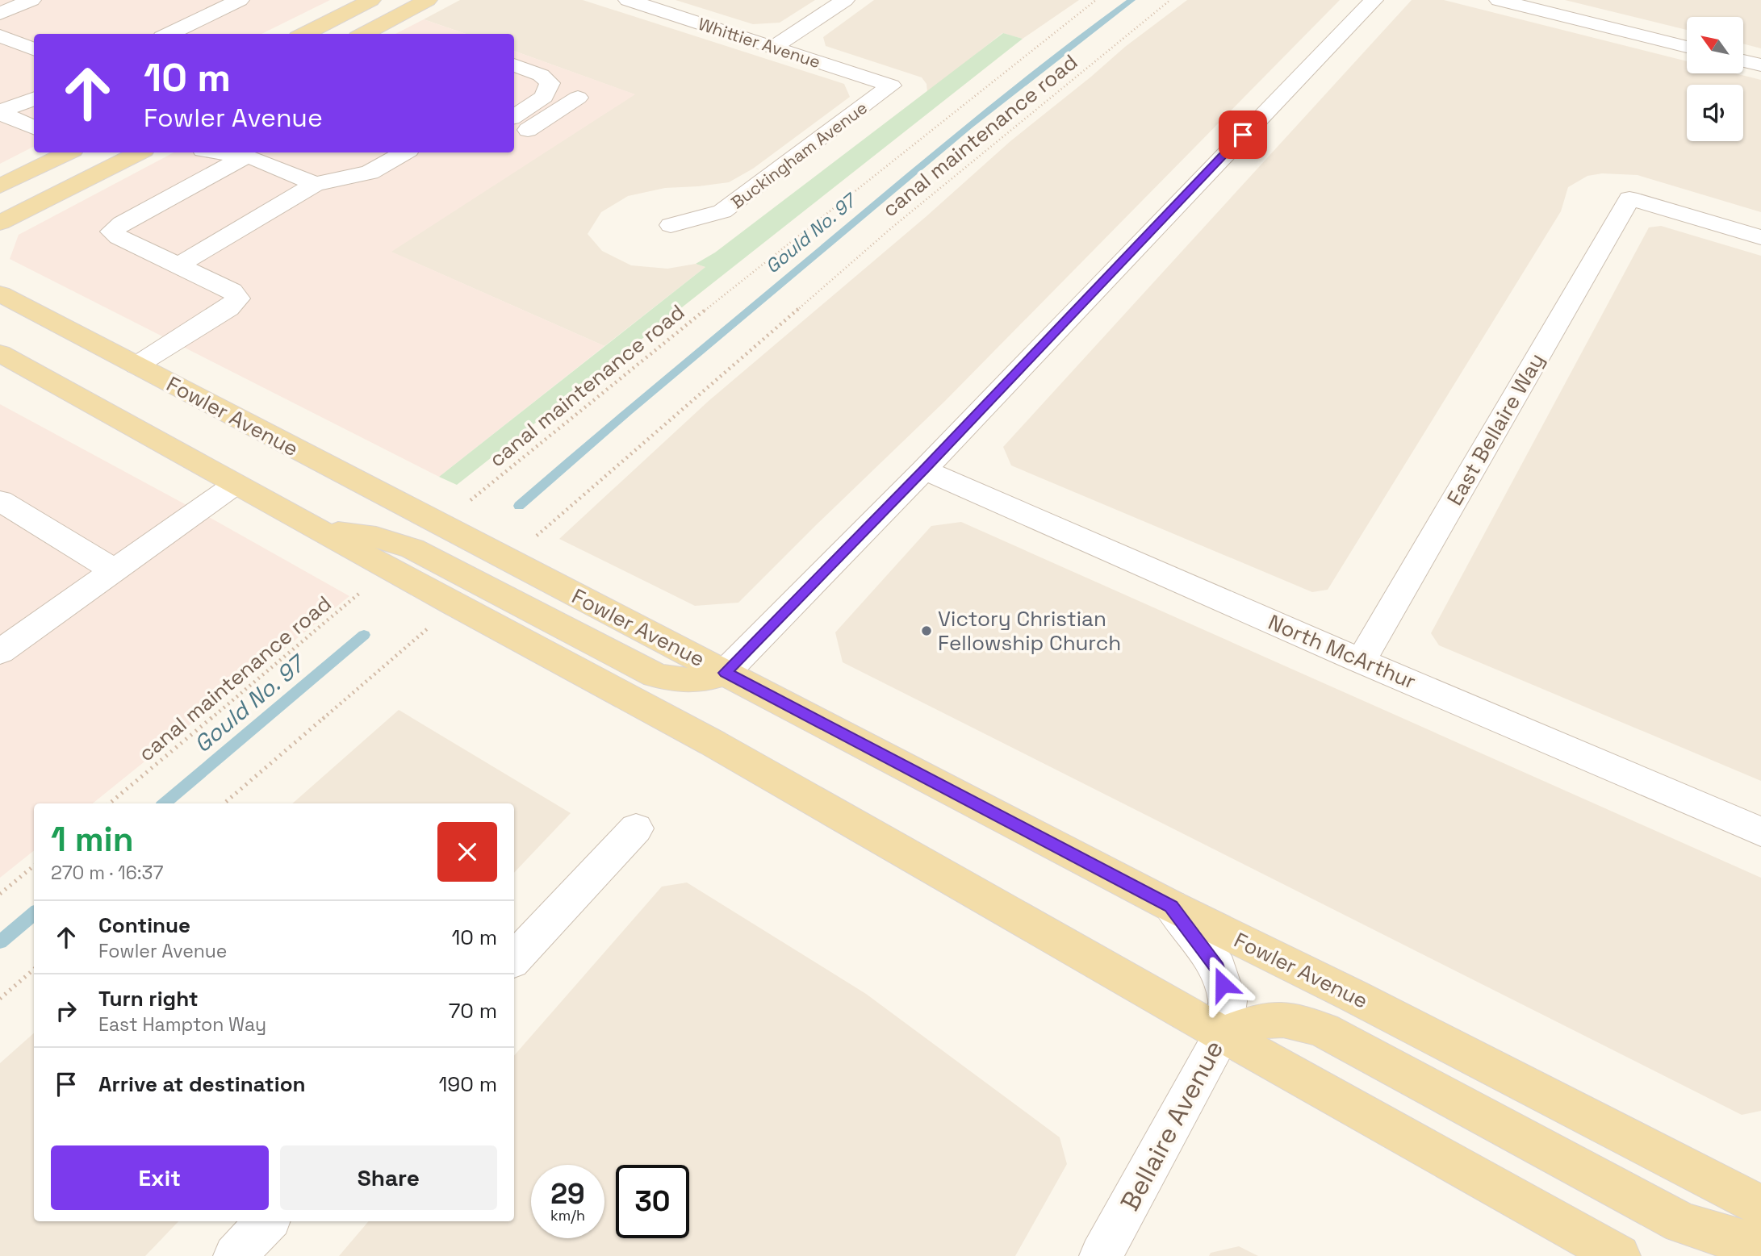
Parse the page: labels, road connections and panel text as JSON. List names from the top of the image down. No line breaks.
{"streets":{"main road":["Fowler Avenue"],"street":["Whittier Avenue","Buckingham Avenue","East Bellaire Way","North McArthur","Bellaire Avenue"],"path":["canal maintenance road"]},"crossings":[["Whittier Avenue","Buckingham Avenue"],["canal maintenance road","Fowler Avenue"],["Fowler Avenue","Bellaire Avenue"],["East Bellaire Way","North McArthur"]],"water":["Gould No. 97"],"places":["Victory Christian Fellowship Church"],"north":"top left","page":{"turn":["10 m","Fowler Avenue"],"heading":["1 min","270 m · 16:37"],"list":[{"name":"Continue","note":"Fowler Avenue","value":"10 m"},{"name":"Turn right","note":"East Hampton Way","value":"70 m"},{"name":"Arrive at destination","value":"190 m"}],"buttons":["Exit","Share"],"speed":"29 km/h","limit":"30"}}
